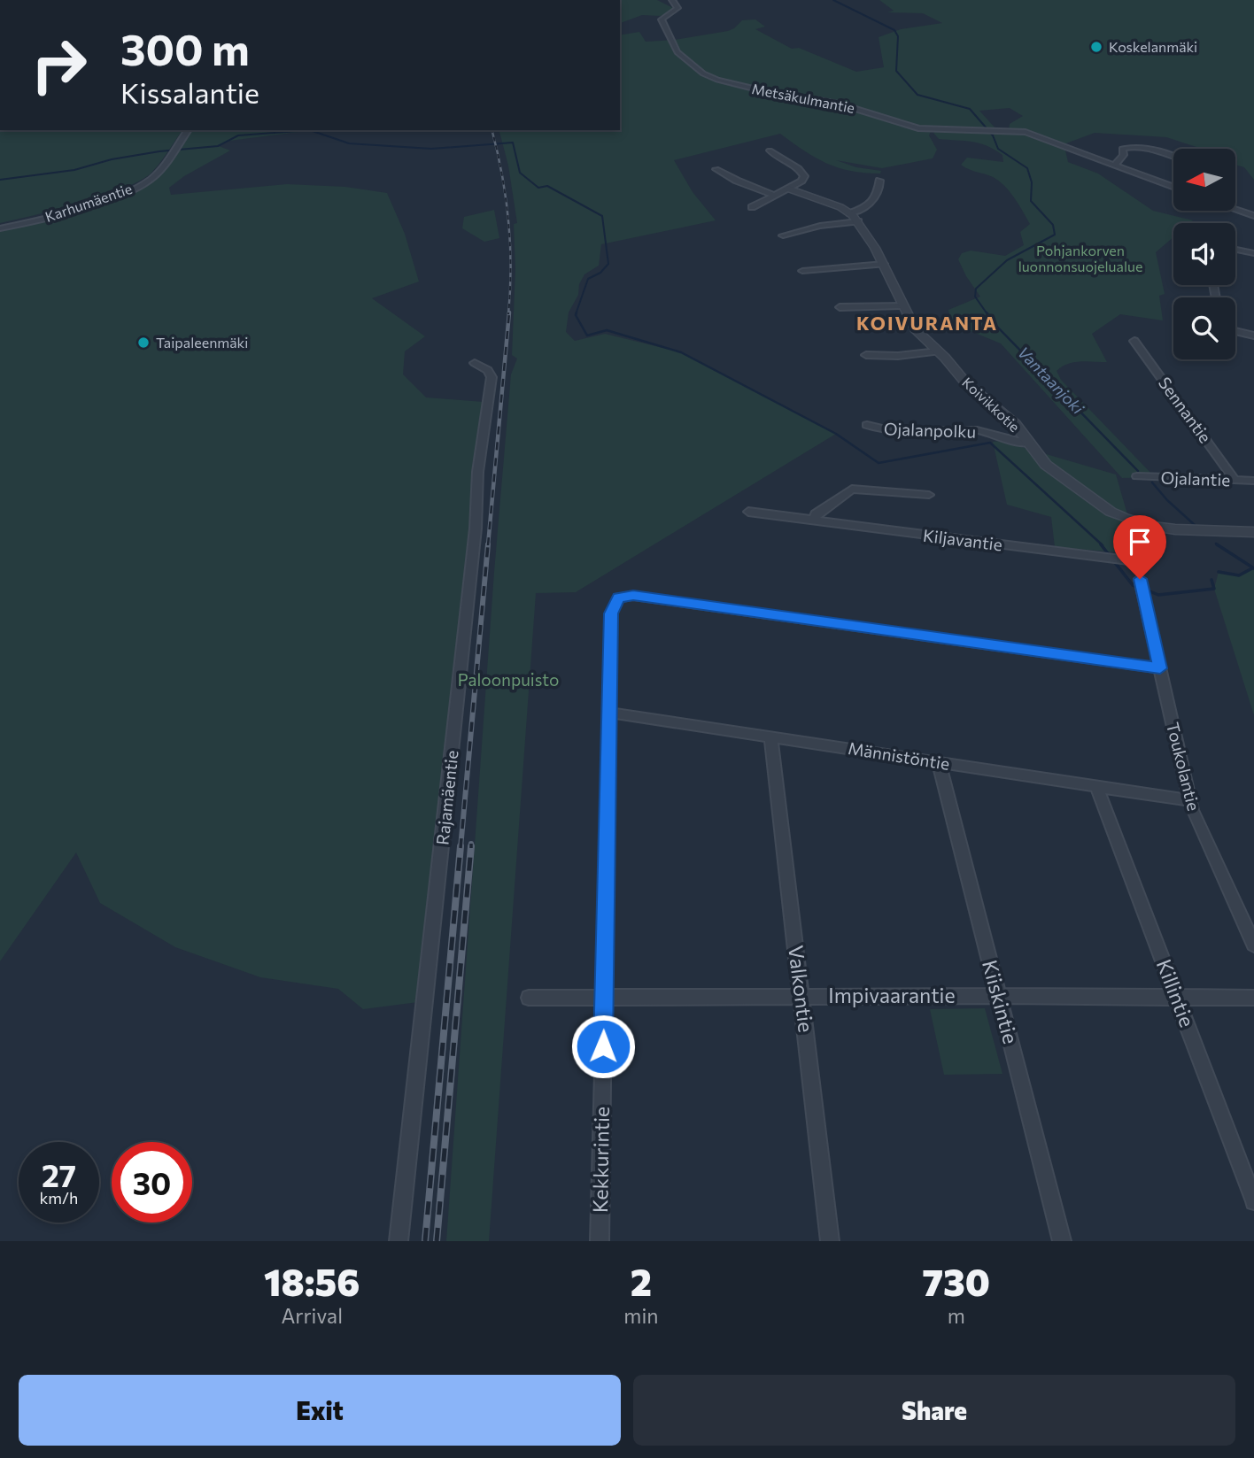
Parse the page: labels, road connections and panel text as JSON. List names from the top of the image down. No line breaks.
{"streets":{"street":["Metsäkulmantie","Karhumäentie","Koivikkotie","Sennantie","Ojalanpolku","Ojalantie","Kiljavantie","Männistöntie","Toukolantie","Rajamäentie","Valkontie","Killintie","Impivaarantie","Kiiskintie","Kekkurintie"]},"crossings":[["Koivikkotie","Ojalanpolku"],["Koivikkotie","Kiljavantie"],["Sennantie","Ojalantie"],["Männistöntie","Toukolantie"],["Männistöntie","Valkontie"],["Männistöntie","Killintie"],["Männistöntie","Kiiskintie"],["Männistöntie","Kekkurintie"],["Valkontie","Impivaarantie"],["Killintie","Impivaarantie"],["Impivaarantie","Kiiskintie"],["Impivaarantie","Kekkurintie"]],"districts":["KOIVURANTA"],"water":["Vantaanjoki"],"parks":["Pohjankorven luonnonsuojelualue","Paloonpuisto"],"places":["Koskelanmäki","Taipaleenmäki"],"north":"left","page":{"turn":["300 m","Kissalantie"],"speed":"27 km/h","limit":"30","eta":["18:56","Arrival","2","min","730","m"],"buttons":["Exit","Share"]}}
